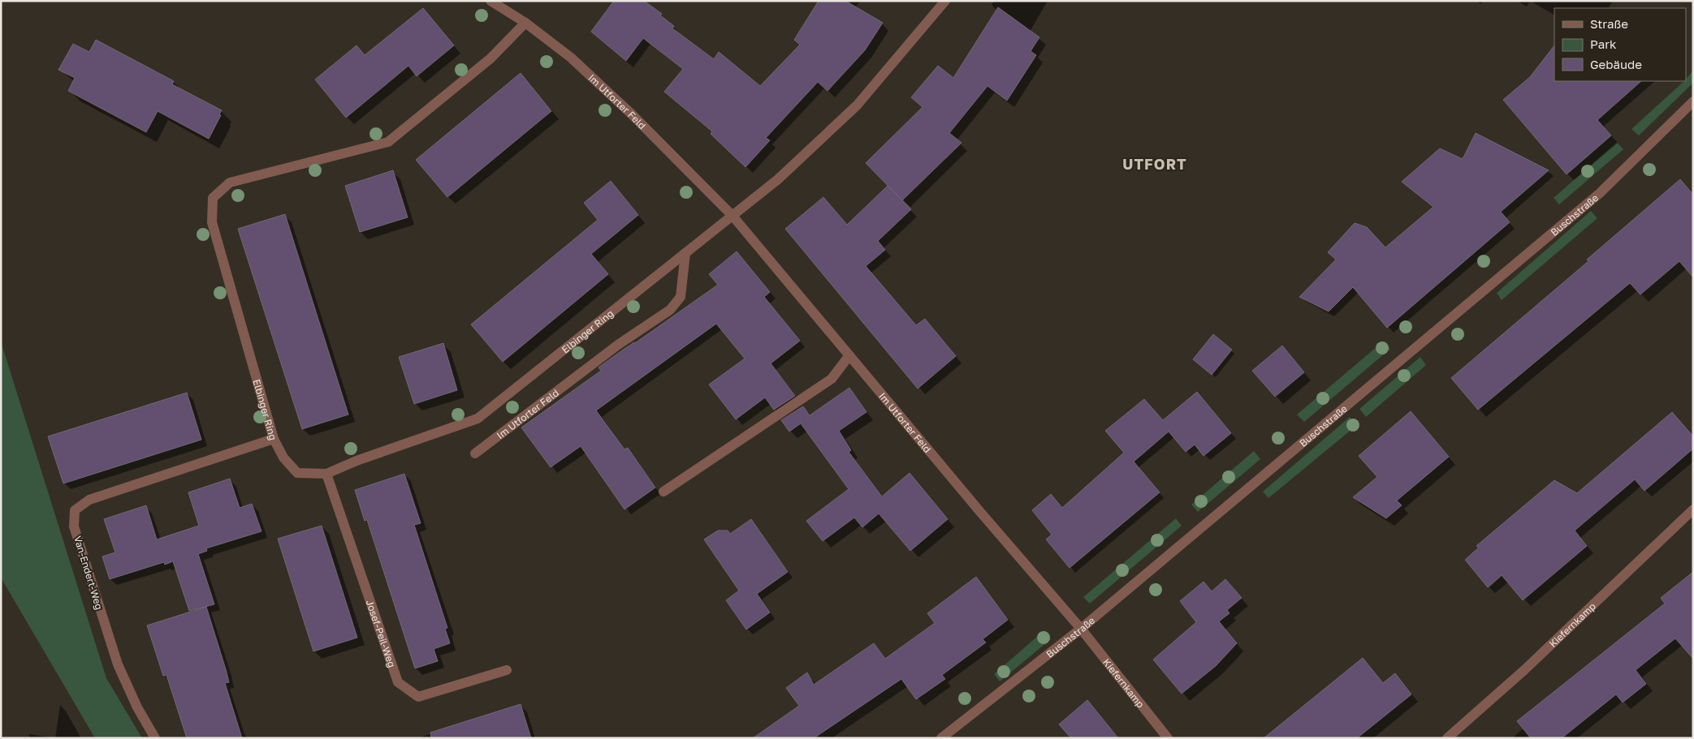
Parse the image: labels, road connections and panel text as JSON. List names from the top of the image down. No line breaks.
{"streets":{"street":["Im Utforter Feld","Buschstraße","Elbinger Ring","Van-Endert-Weg","Kiefernkamp","Josef-Peil-Weg"]},"crossings":[["Im Utforter Feld","Buschstraße"],["Im Utforter Feld","Elbinger Ring"],["Im Utforter Feld","Kiefernkamp"],["Buschstraße","Kiefernkamp"],["Elbinger Ring","Van-Endert-Weg"],["Elbinger Ring","Josef-Peil-Weg"]],"districts":["UTFORT"],"legend":["Straße","Park","Gebäude"]}
